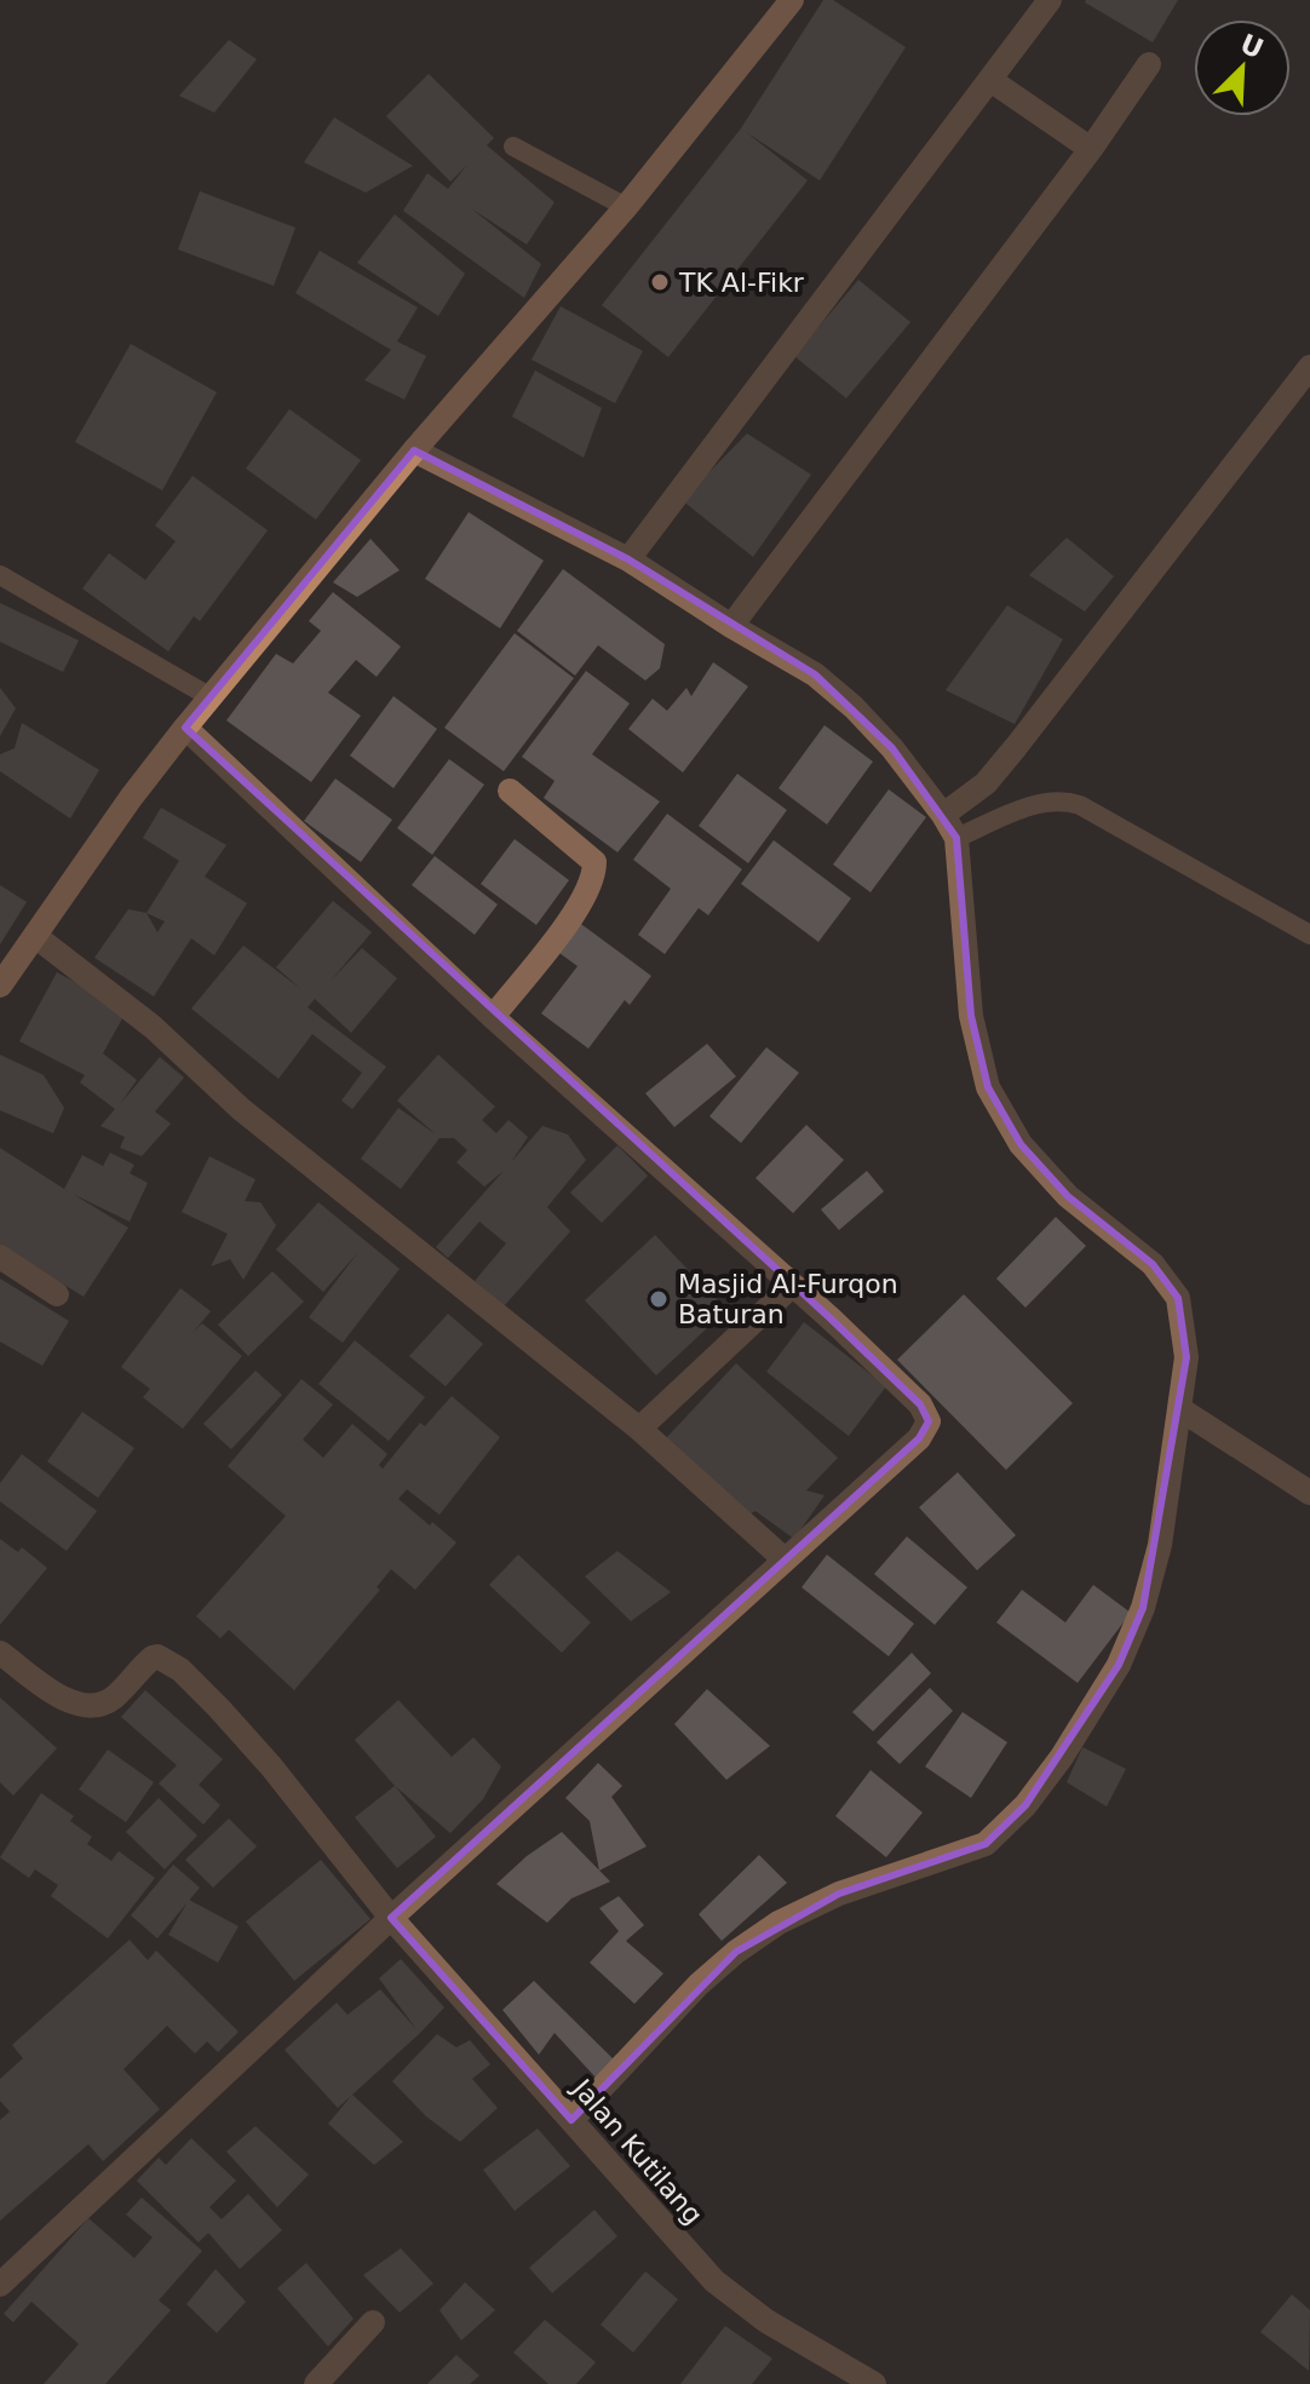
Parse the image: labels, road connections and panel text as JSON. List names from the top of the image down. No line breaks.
{"streets":{"street":["Jalan Kutilang"]},"places":["TK Al-Fikr","Masjid Al-Furqon Baturan"],"north":"top right"}
